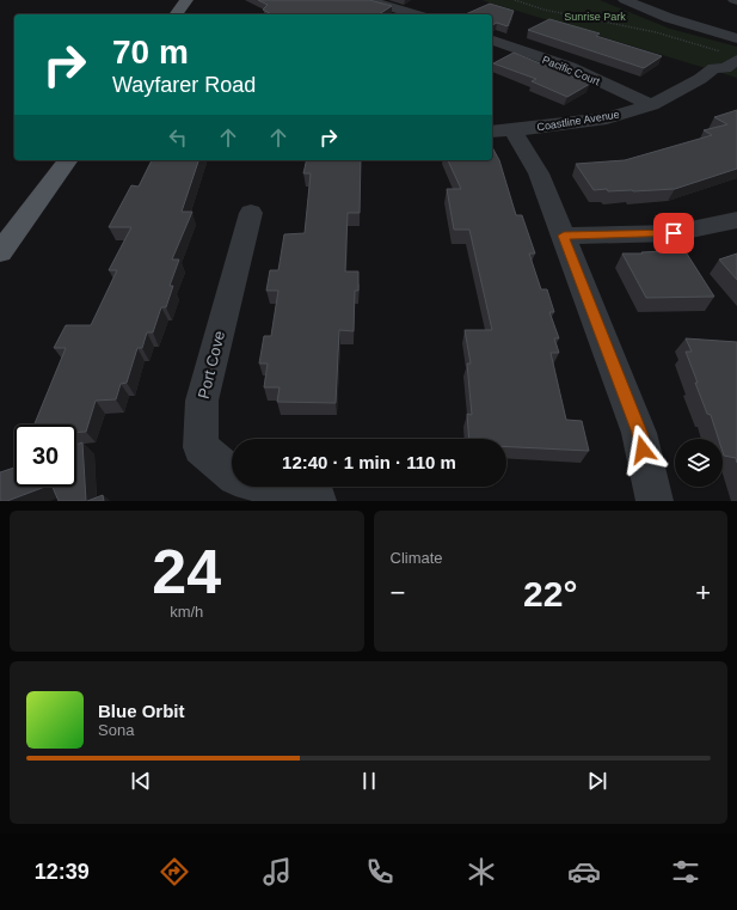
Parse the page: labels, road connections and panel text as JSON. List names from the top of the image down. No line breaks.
{"streets":{"street":["Pacific Court","Coastline Avenue","Port Cove"]},"crossings":[["Pacific Court","Coastline Avenue"]],"parks":["Sunrise Park"],"page":{"turn":["70 m","Wayfarer Road"],"limit":"30","trip":"12:40 · 1 min · 110 m","tile":[["24","km/h"],"Climate"],"heat":["−","22°","+"],"song":["Blue Orbit","Sona"],"tabs":"12:39"}}
